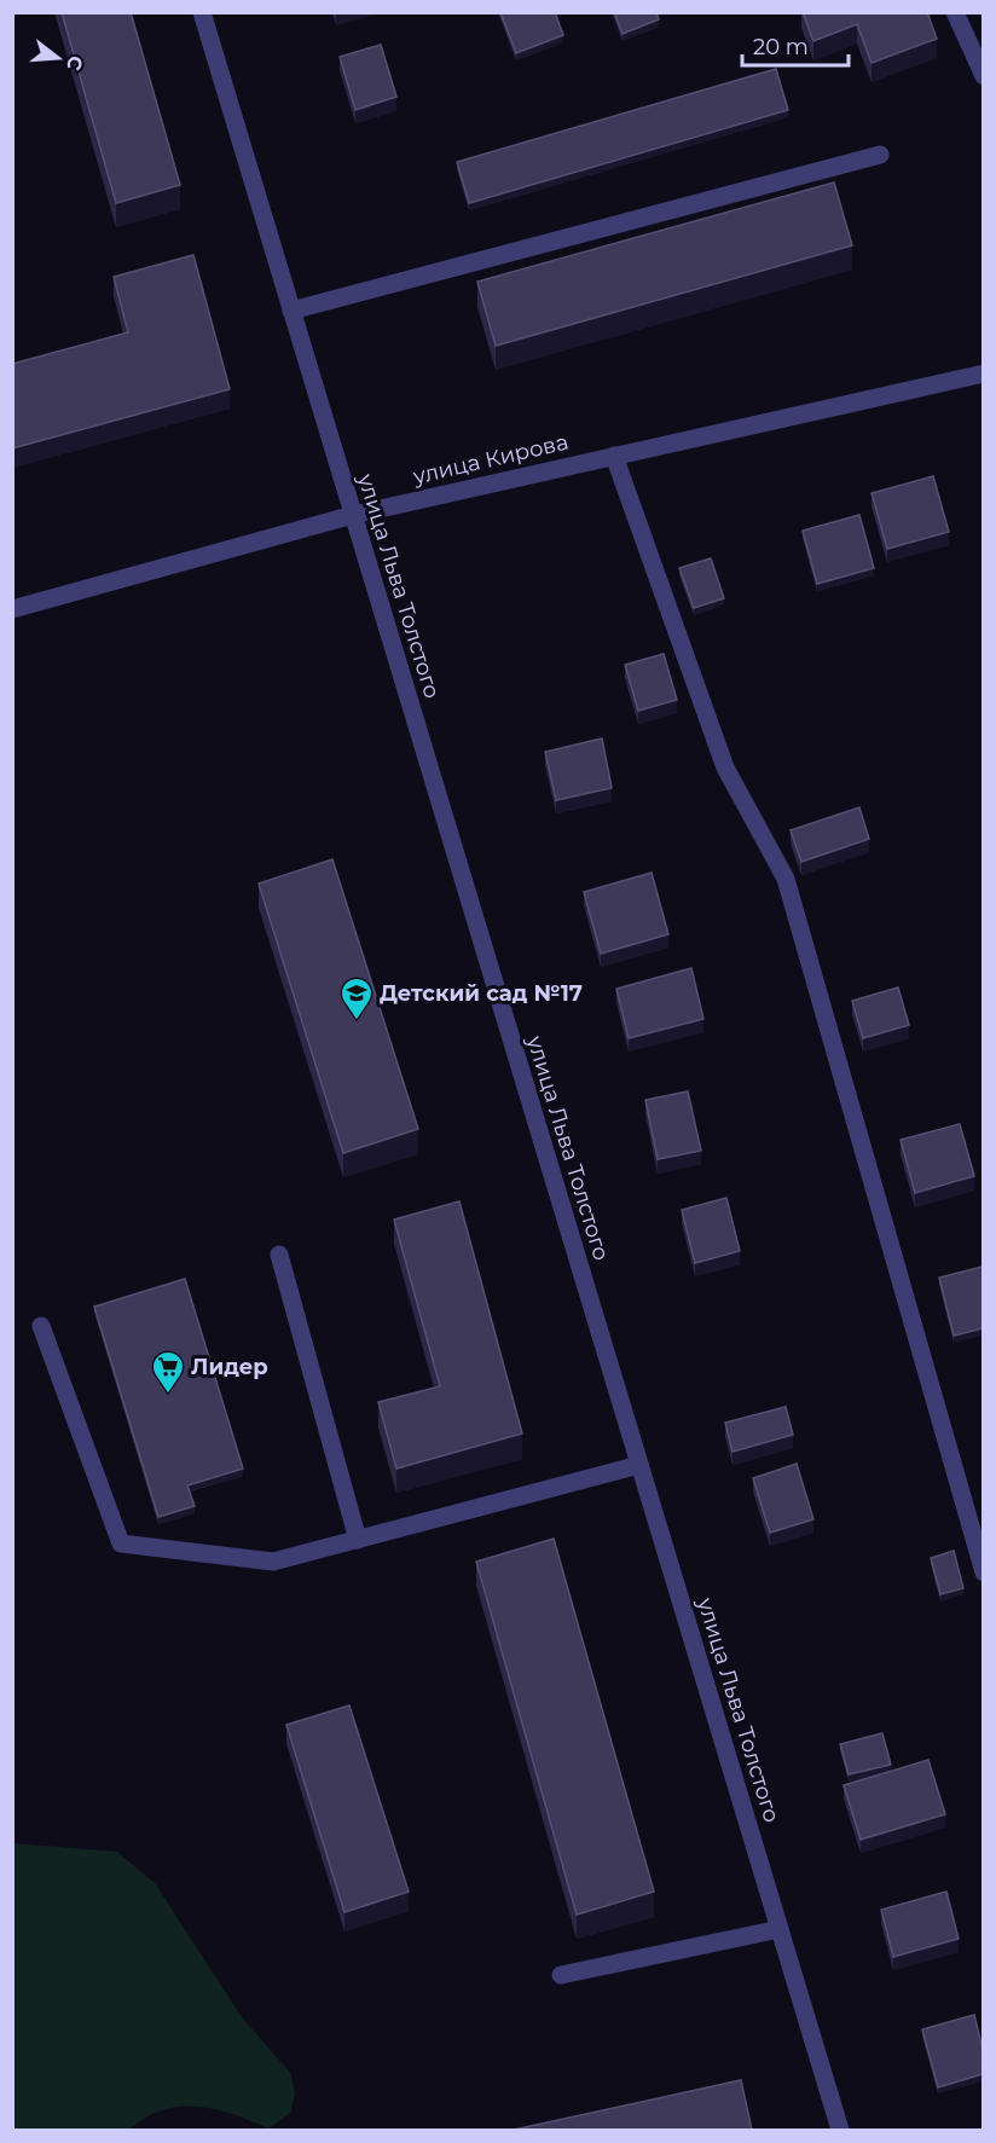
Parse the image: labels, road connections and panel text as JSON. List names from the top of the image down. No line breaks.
{"streets":{"street":["улица Кирова","улица Льва Толстого"]},"crossings":[["улица Кирова","улица Льва Толстого"]],"places":{"school or university":["Детский сад №17"],"supermarket":["Лидер"]},"scale_bar":"20 m","north":"right"}
